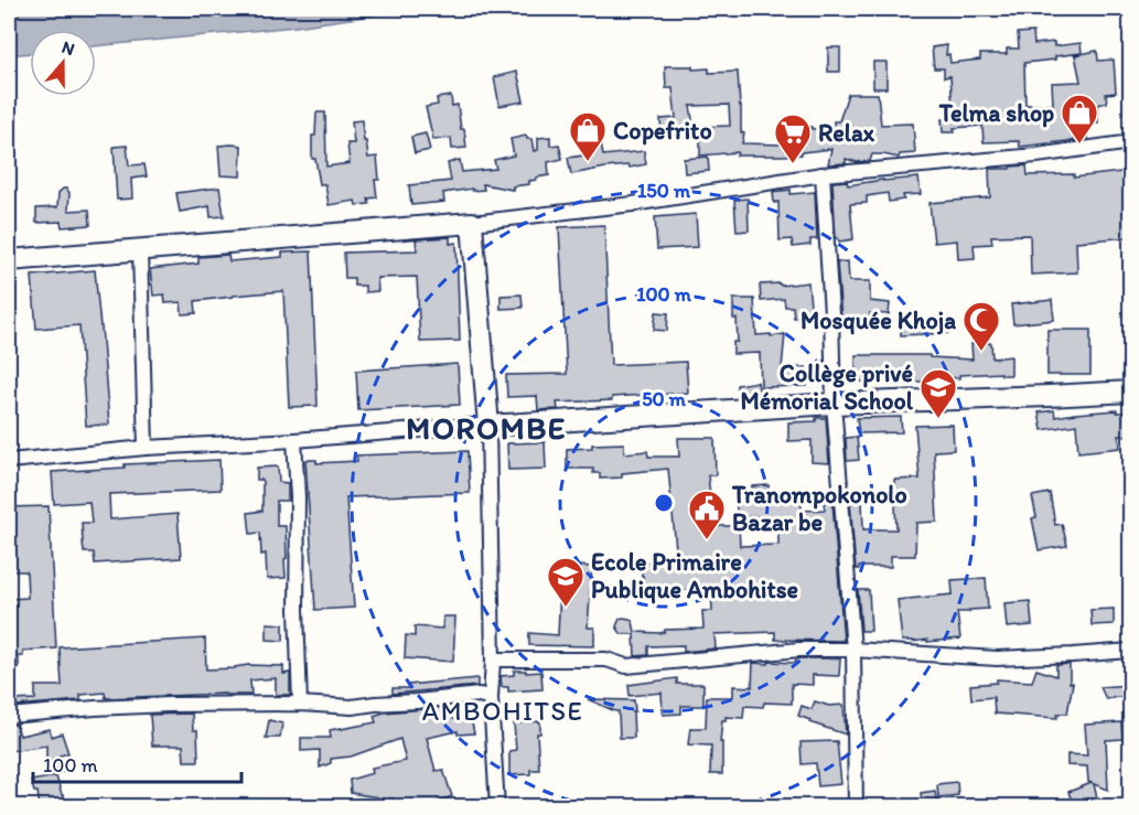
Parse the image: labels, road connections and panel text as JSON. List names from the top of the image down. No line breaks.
{"districts":["MOROMBE","AMBOHITSE"],"places":{"shop":["Telma shop","Copefrito"],"supermarket":["Relax"],"mosque":["Mosquée Khoja"],"school or university":["Collège privé Mémorial School","Ecole Primaire Publique Ambohitse"],"public building":["Tranompokonolo Bazar be"]},"scale_bar":"100 m","north":"top","rings":["150 m","100 m","50 m"]}
